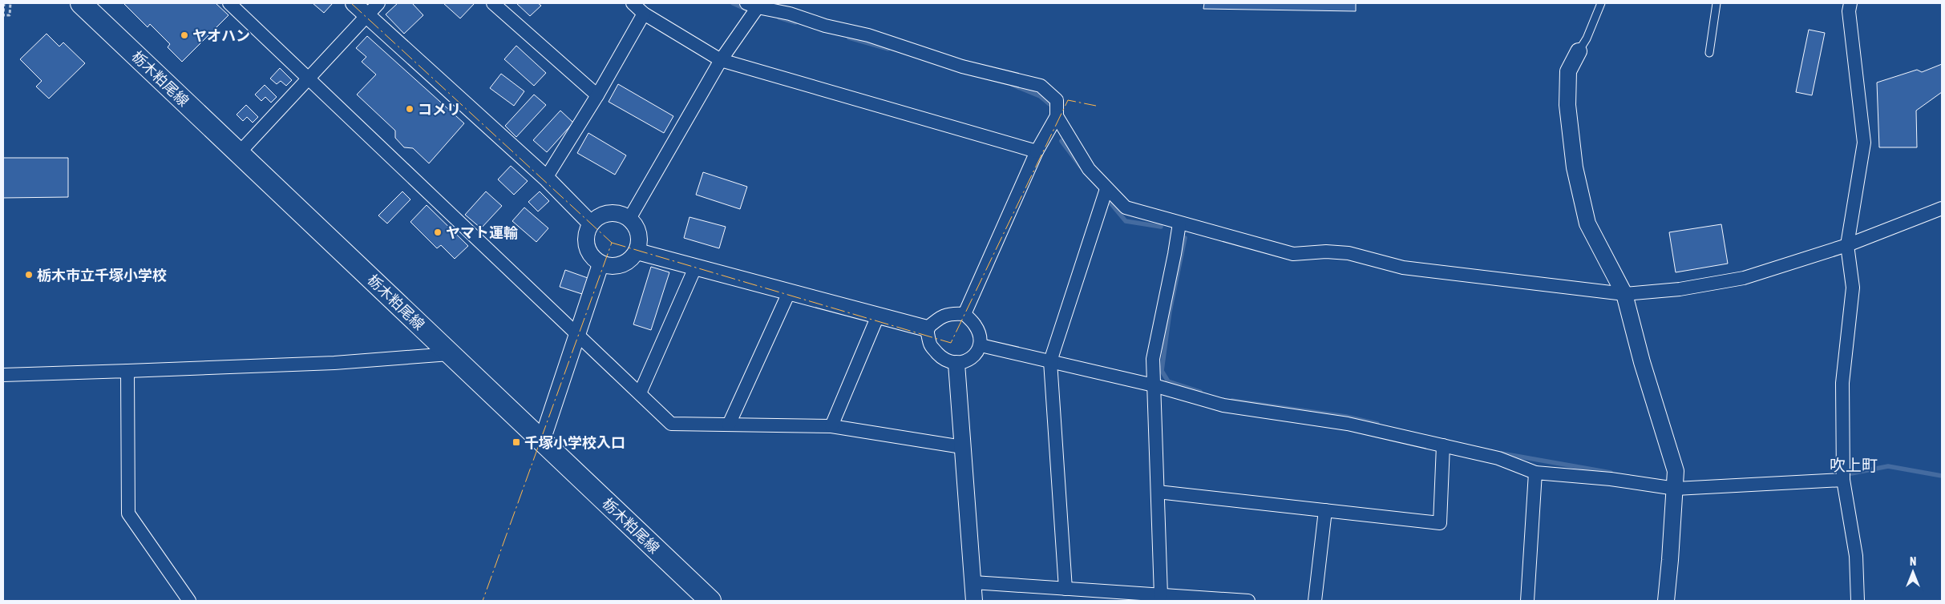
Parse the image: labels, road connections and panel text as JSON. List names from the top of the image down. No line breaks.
{"streets":{"main road":["栃木粕尾線"]},"districts":["吹上町"],"places":{"other":["ヤオハン","コメリ","ヤマト運輸","栃木市立千塚小学校"],"transit":["千塚小学校入口"]},"north":"top"}
